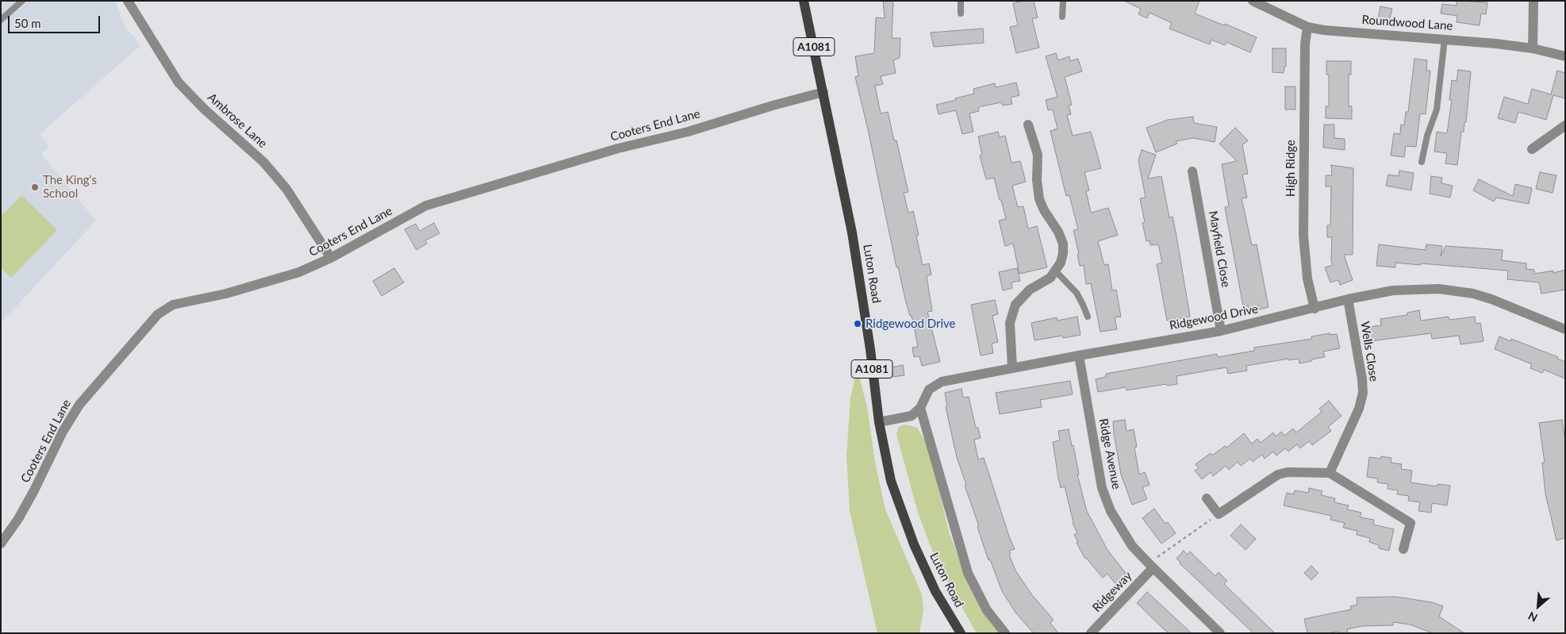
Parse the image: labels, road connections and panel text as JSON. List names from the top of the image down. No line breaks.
{"streets":{"main road":["A1081","Luton Road"],"street":["Roundwood Lane","Ambrose Lane","Cooters End Lane","High Ridge","Mayfield Close","Ridgewood Drive","Wells Close","Ridge Avenue","Ridgeway"]},"crossings":[["Roundwood Lane","High Ridge"],["Ambrose Lane","Cooters End Lane"],["Cooters End Lane","Luton Road"],["High Ridge","Ridgewood Drive"],["Mayfield Close","Ridgewood Drive"],["Luton Road","Ridgewood Drive"],["Ridgewood Drive","Wells Close"],["Ridgewood Drive","Ridge Avenue"],["Ridge Avenue","Ridgeway"]],"places":["The King's School","Ridgewood Drive"],"scale_bar":"50 m","north":"bottom left"}
